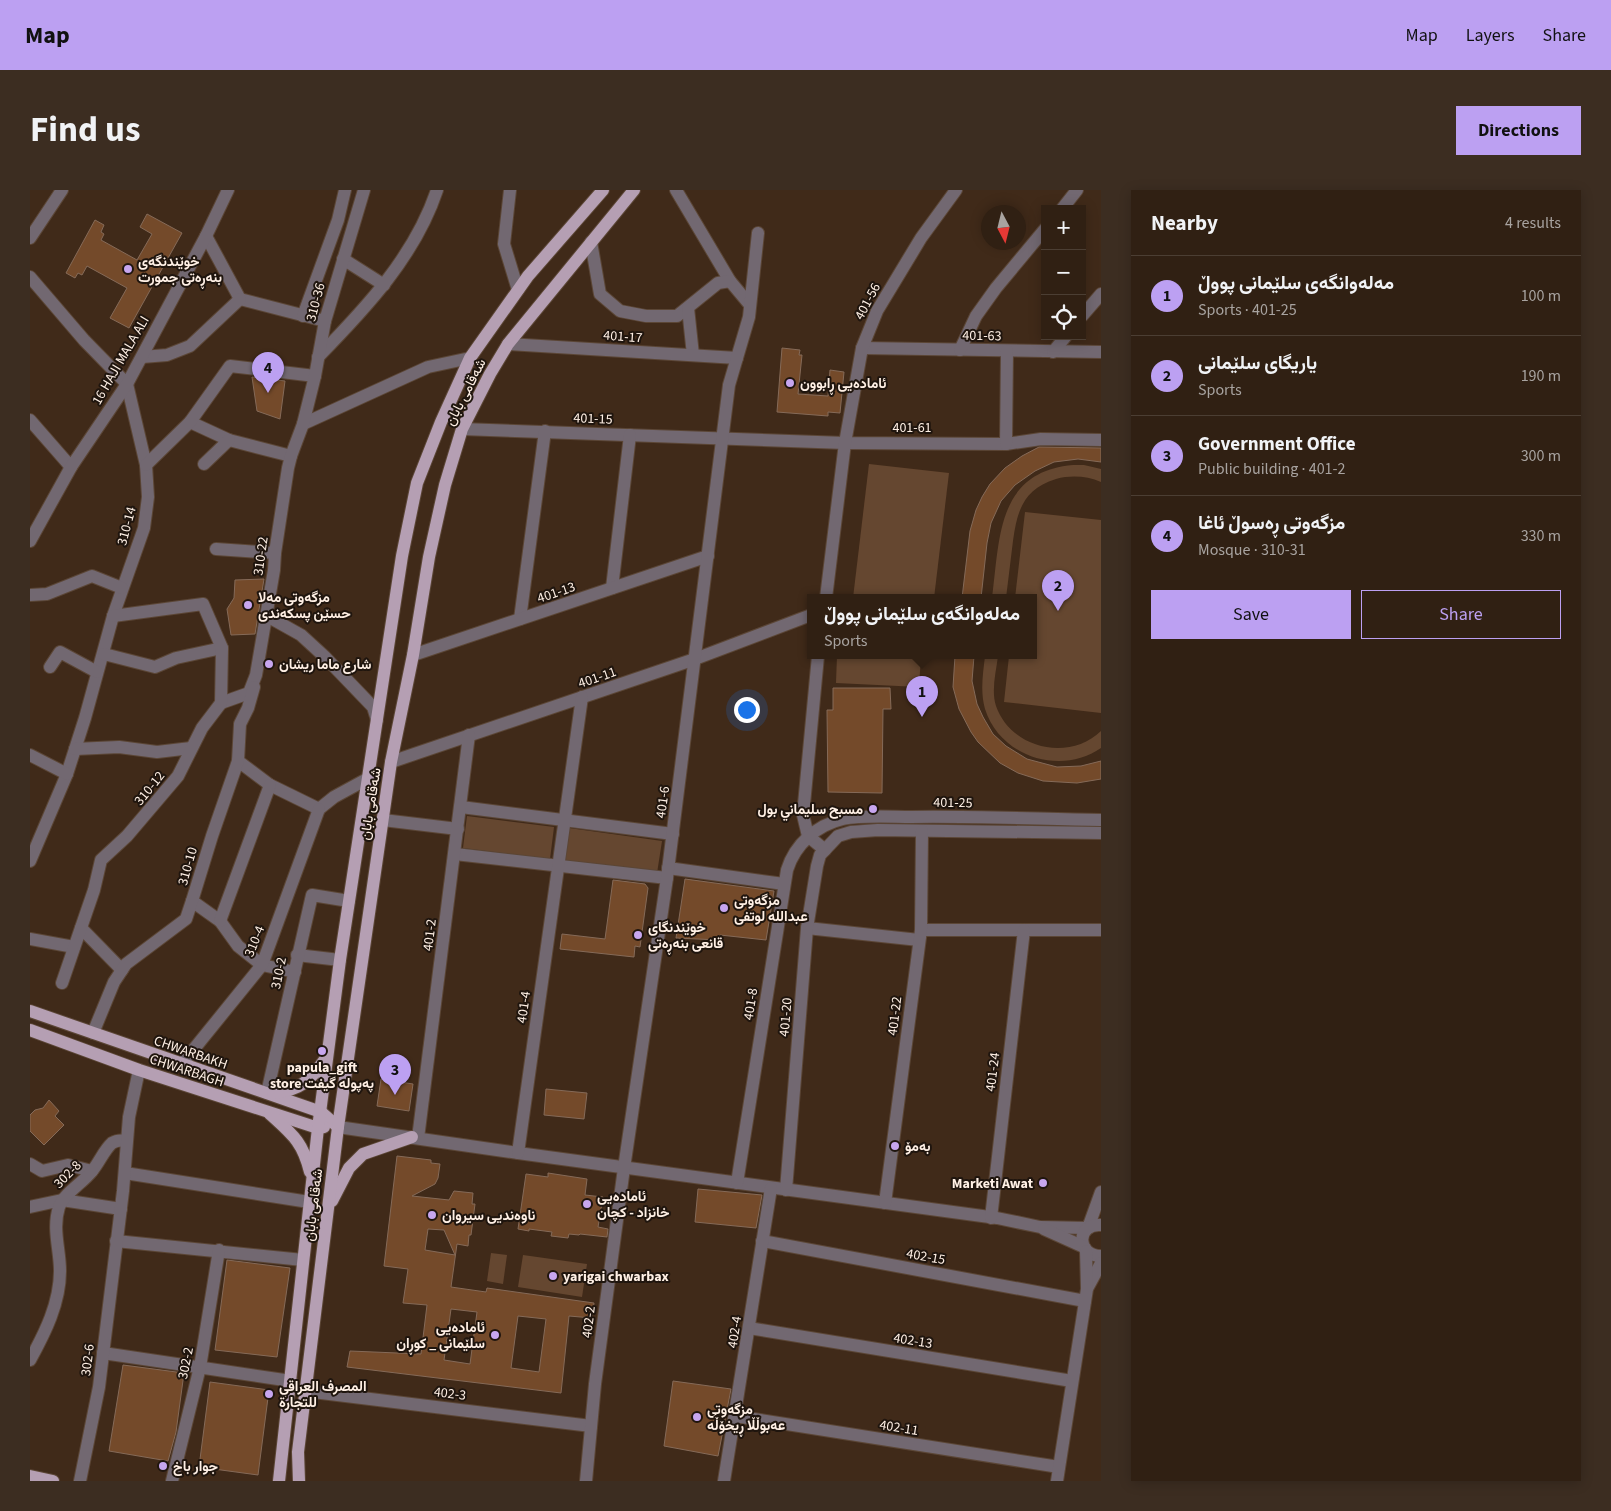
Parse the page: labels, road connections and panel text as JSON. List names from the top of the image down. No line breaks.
{"streets":{"main road":["شەقامی بابان","CHWARBAKH","CHWARBAGH"],"street":["401-56","310-36","401-63","401-17","16 HAJI MALA ALI","401-15","401-61","310-14","310-22","401-13","401-11","310-12","401-6","401-25","310-10","401-2","310-4","310-2","401-8","401-4","401-22","401-20","401-24","302-8","402-15","402-2","402-4","402-13","302-6","302-2","402-3","402-11"]},"crossings":[["401-56","401-63"],["401-56","401-61"],["310-36","310-22"],["401-17","شەقامی بابان"],["401-17","401-6"],["16 HAJI MALA ALI","310-14"],["شەقامی بابان","401-15"],["شەقامی بابان","401-13"],["شەقامی بابان","401-11"],["شەقامی بابان","310-2"],["شەقامی بابان","CHWARBAKH"],["شەقامی بابان","CHWARBAGH"],["شەقامی بابان","402-3"],["401-15","401-61"],["401-15","401-6"],["401-61","401-6"],["310-22","310-12"],["310-22","310-10"],["401-13","401-6"],["401-11","401-6"],["401-11","401-2"],["401-11","401-4"],["401-6","402-2"],["401-25","401-8"],["401-25","401-22"],["401-25","401-20"],["310-10","CHWARBAKH"],["310-4","CHWARBAKH"],["310-2","CHWARBAKH"],["CHWARBAKH","CHWARBAGH"],["CHWARBAGH","302-6"],["302-8","302-6"],["402-15","402-4"],["402-2","402-3"],["402-4","402-13"],["402-4","402-11"]],"places":["خوێندنگەی بنەڕەتی جمورت","ئامادەیی ڕابوون","مزگەوتی مەلا حسێن پسکەندی","شارع ماما ريشان","مسبح سلیماني بول","مزگەوتی عبداللە لوتفی","خوێندنگای قانعی بنەڕەتی","papula_gift store پەپولە گیفت","بەمۆ","Marketi Awat","ئامادەیی خانزاد - کچان","ناوەندیی سیروان","yarigai chwarbax","ئامادەیی سلێمانی _ کوڕان","المصرف العراقي للتجارة","مزگەوتی عەبوڵڵا ڕیخۆڵە","جوار باخ"],"north":"bottom","page":{"header":"Map","nav":["Map","Layers","Share"],"title":"Find us","buttons":["Directions",["Save","Share"]],"heading":["Nearby","4 results"],"map_buttons":["+","−"],"list":[{"mark":"1","name":"مەلەوانگەی سلێمانی پووڵ","note":"Sports · 401-25","value":"100 m"},{"mark":"2","name":"یاریگای سلێمانی","note":"Sports","value":"190 m"},{"mark":"3","name":"Government Office","note":"Public building · 401-2","value":"300 m"},{"mark":"4","name":"مزگەوتی ڕەسوڵ ئاغا","note":"Mosque · 310-31","value":"330 m"}],"pins":["4","2","1","3"],"popup":["مەلەوانگەی سلێمانی پووڵ","Sports"]}}
